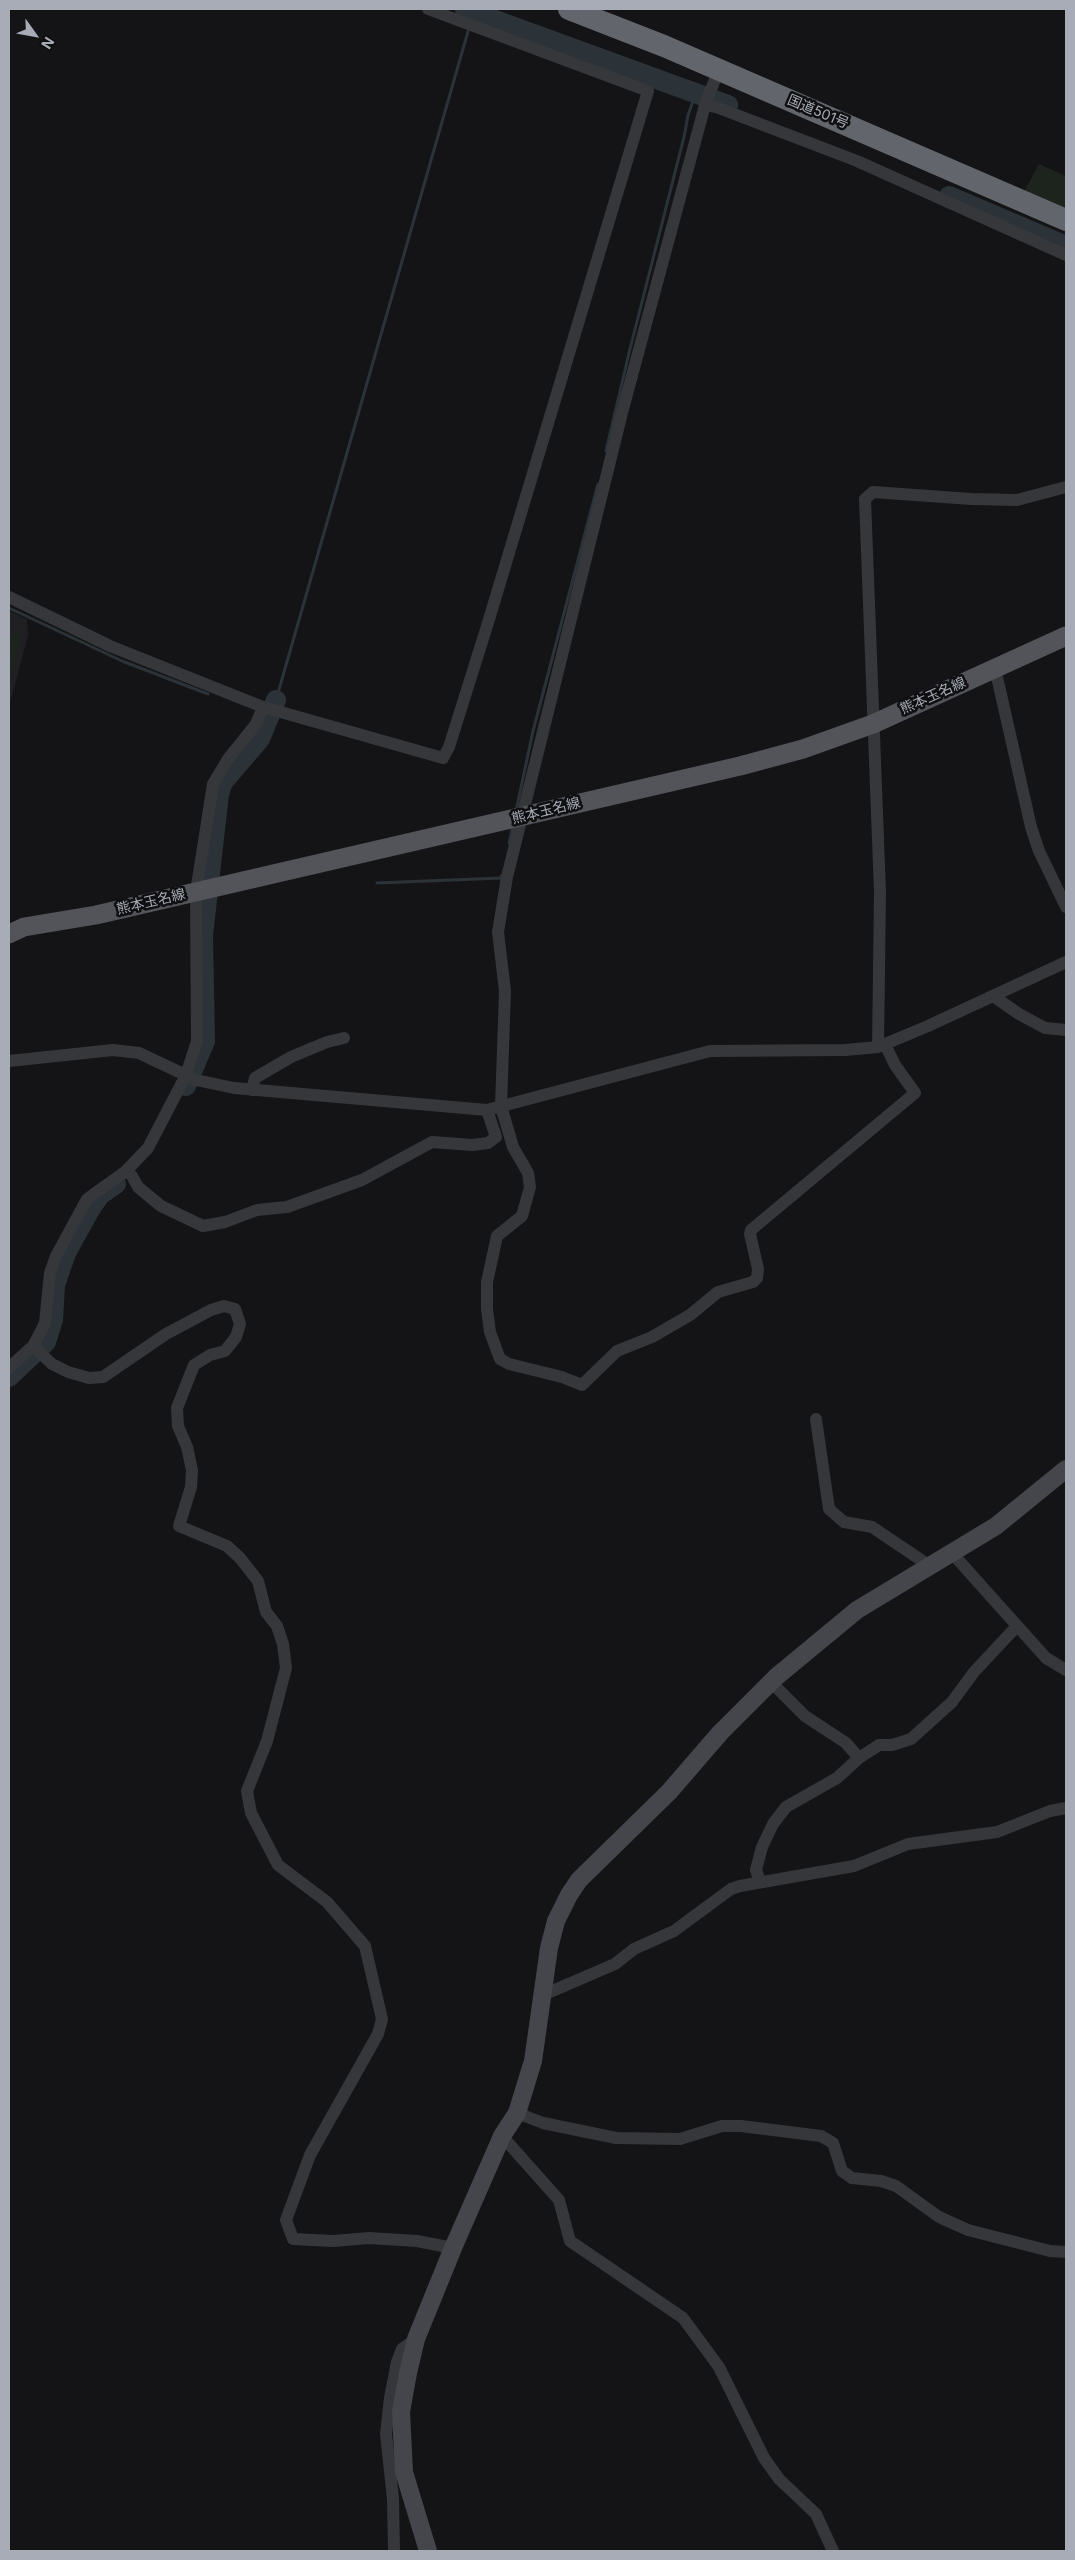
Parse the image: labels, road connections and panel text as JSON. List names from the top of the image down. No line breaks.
{"streets":{"highway":["国道501号"],"main road":["熊本玉名線"]},"north":"bottom right"}
